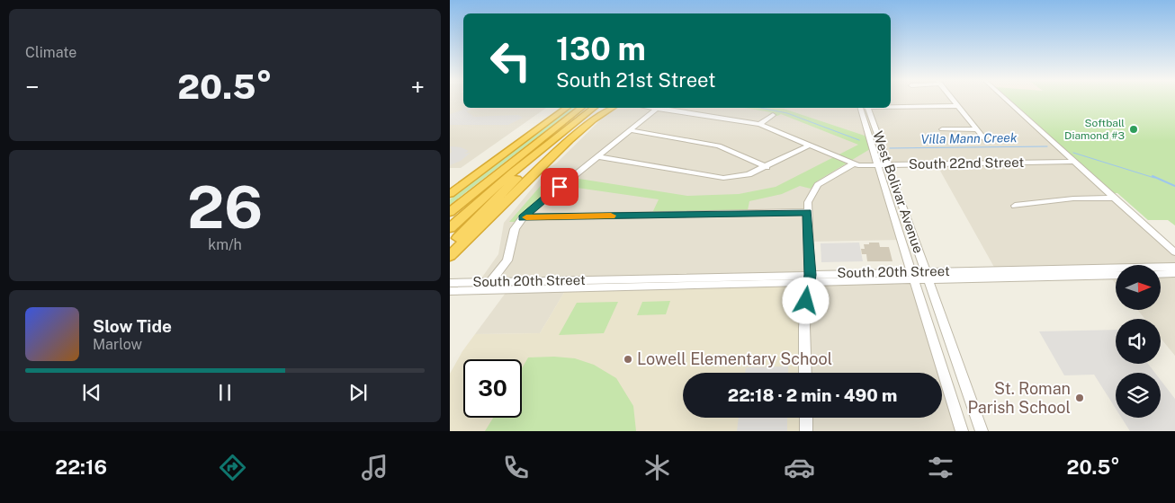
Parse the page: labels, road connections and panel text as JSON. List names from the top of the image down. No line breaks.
{"streets":{"street":["South 22nd Street","West Bolivar Avenue","South 20th Street"]},"crossings":[["South 22nd Street","West Bolivar Avenue"],["West Bolivar Avenue","South 20th Street"]],"water":["Villa Mann Creek"],"places":["Softball Diamond #3","Lowell Elementary School","St. Roman Parish School"],"north":"right","page":{"tile":["Climate",["26","km/h"]],"turn":["130 m","South 21st Street"],"heat":["−","20.5°","+"],"song":["Slow Tide","Marlow"],"limit":"30","trip":"22:18 · 2 min · 490 m","tabs":["22:16","20.5°"]}}
